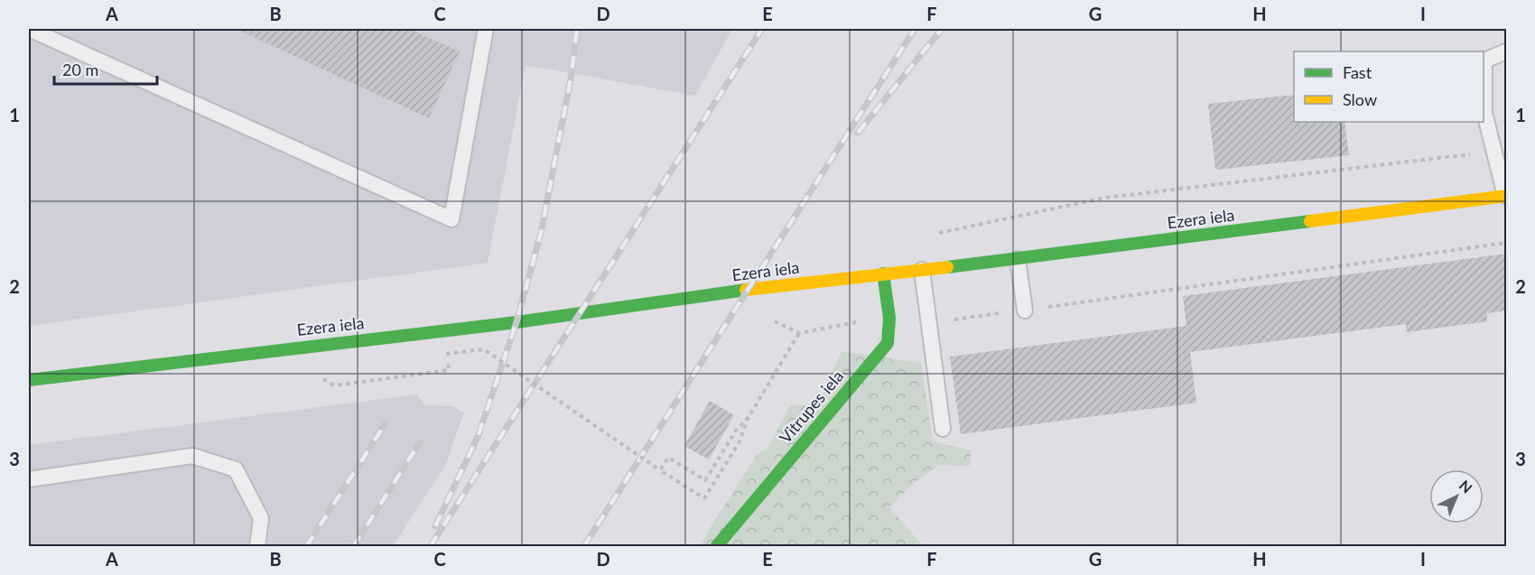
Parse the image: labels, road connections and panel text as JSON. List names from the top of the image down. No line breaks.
{"streets":{"street":["Ezera iela","Vitrupes iela"]},"crossings":[["Ezera iela","Vitrupes iela"]],"legend":["Fast","Slow"],"scale_bar":"20 m","north":"top right","grid":{"columns":["A","B","C","D","E","F","G","H","I"],"rows":["1","2","3"]}}
